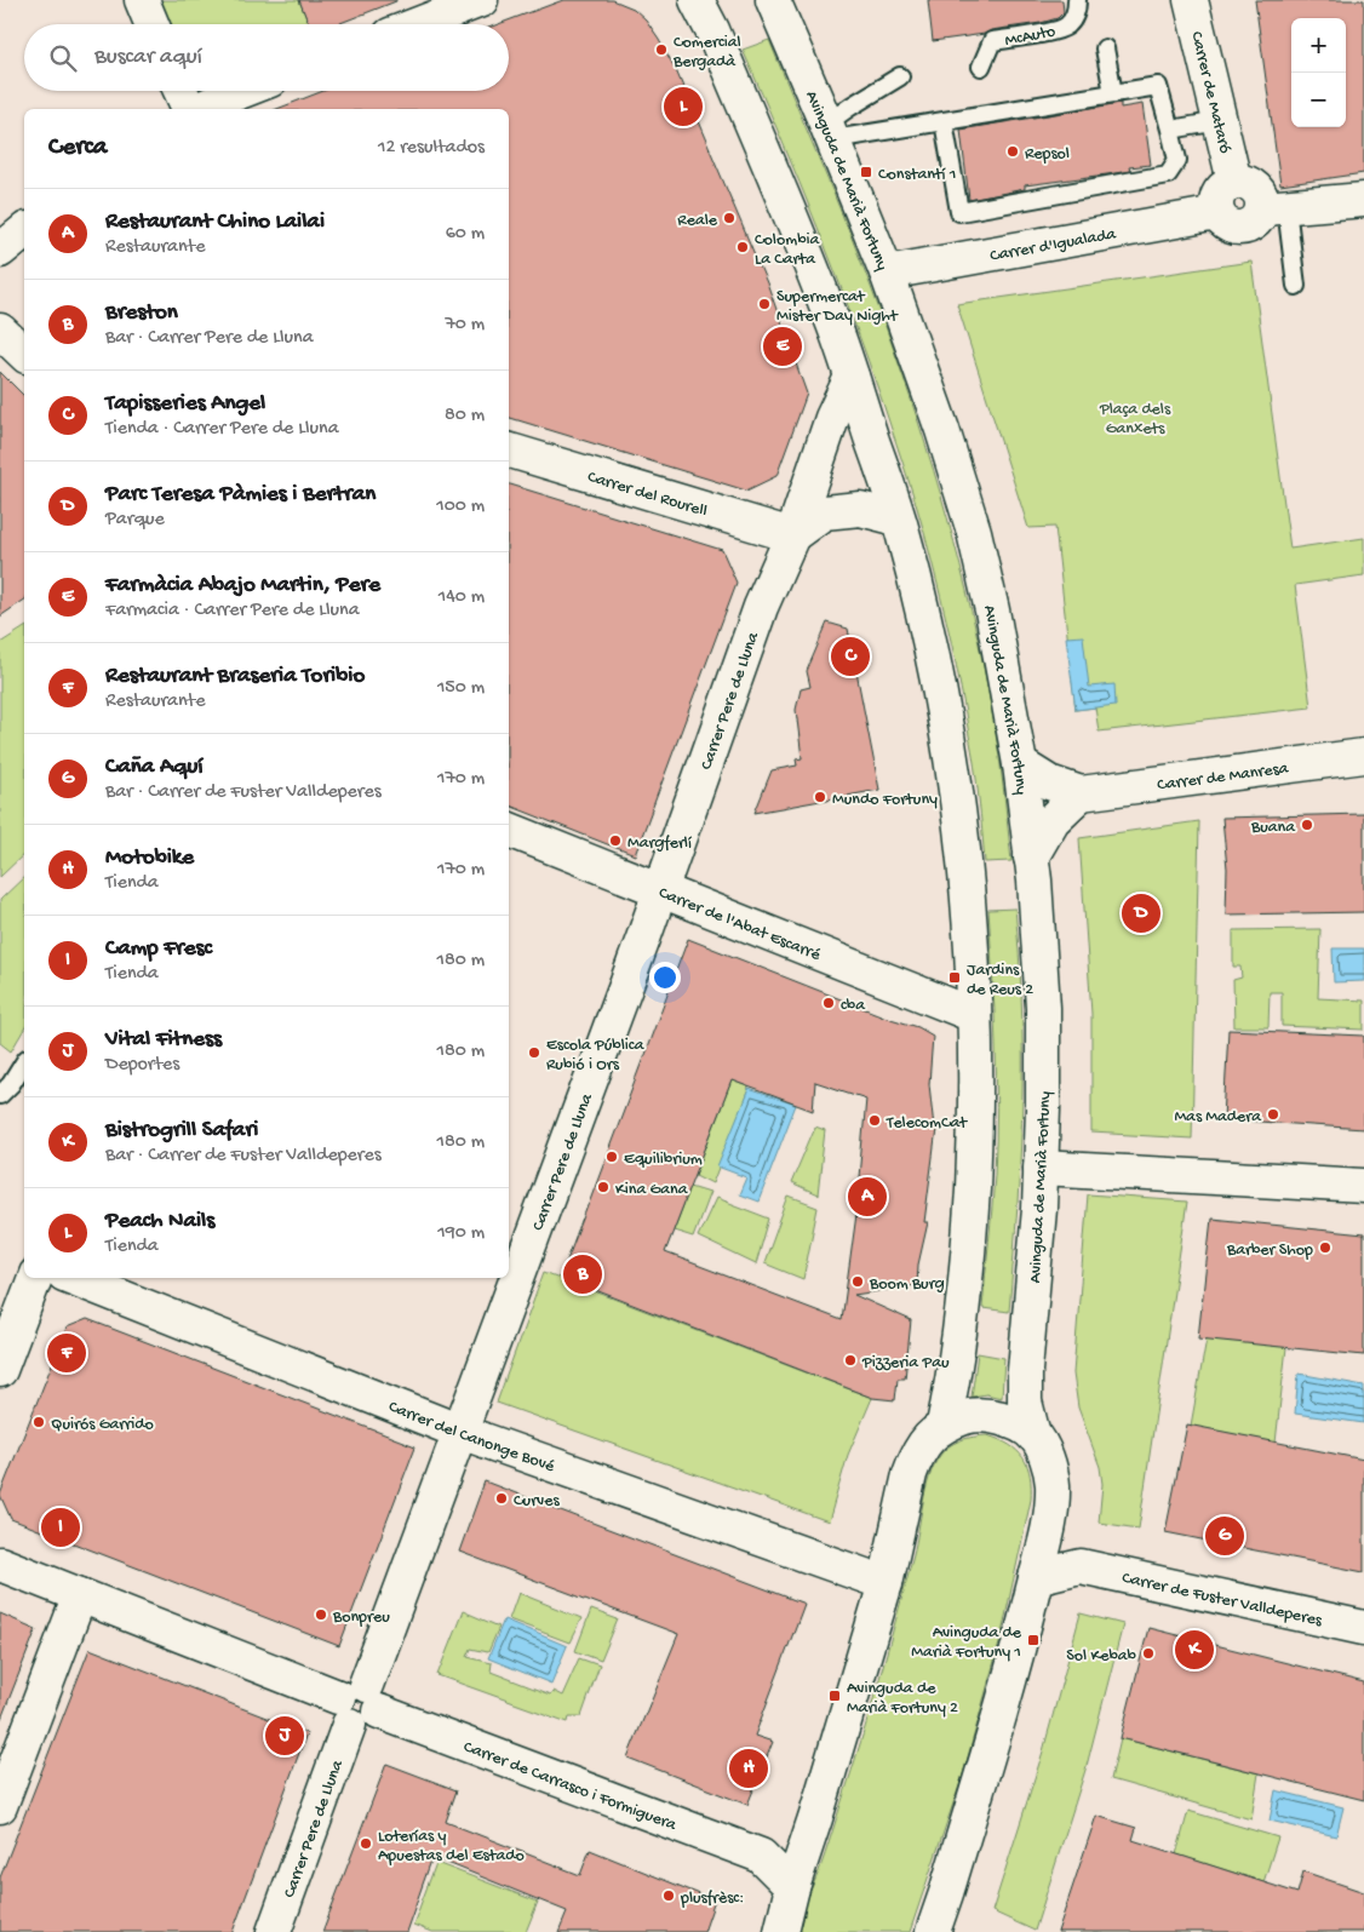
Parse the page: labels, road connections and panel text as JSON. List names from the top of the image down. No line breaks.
{"streets":{"street":["Carrer de Mataró","Avinguda de Marià Fortuny","Carrer d'Igualada","Carrer del Rourell","Carrer Pere de Lluna","Carrer de Manresa","Carrer de l'Abat Escarré","Carrer del Canonge Bové","Carrer de Fuster Valldeperes","Carrer de Carrasco i Formiguera"],"lane":["McAuto"]},"crossings":[["Carrer de Mataró","Carrer d'Igualada"],["Avinguda de Marià Fortuny","Carrer d'Igualada"],["Avinguda de Marià Fortuny","Carrer de Manresa"],["Avinguda de Marià Fortuny","Carrer de Fuster Valldeperes"],["Carrer del Rourell","Carrer Pere de Lluna"],["Carrer Pere de Lluna","Carrer de l'Abat Escarré"],["Carrer Pere de Lluna","Carrer del Canonge Bové"],["Carrer Pere de Lluna","Carrer de Carrasco i Formiguera"]],"parks":["Plaça dels Ganxets"],"places":{"other":["Comercial Bergadà","Repsol","Reale","Colombia La Carta","Supermercat Mister Day Night","Mundo Fortuny","Buana","Margferlí","cba","Escola Pública Rubió i Ors","Mas Madera","TelecomCat","Equilibrium","Kina Gana","Barber Shop","Boom Burg","Pizzeria Pau","Quirós Garrido","Curves","Bonpreu","Sol Kebab","Loterías y Apuestas del Estado","plusfrèsc:"],"transit":["Constantí 1","Jardins de Reus 2","Avinguda de Marià Fortuny 1","Avinguda de Marià Fortuny 2"]},"page":{"map_buttons":["+","−"],"search":"Buscar aquí","pins":["L","E","C","D","A","B","F","I","G","K","J","H"],"heading":["Cerca","12 resultados"],"list":[{"mark":"A","name":"Restaurant Chino Lailai","note":"Restaurante","value":"60 m"},{"mark":"B","name":"Breston","note":"Bar · Carrer Pere de Lluna","value":"70 m"},{"mark":"C","name":"Tapisseries Angel","note":"Tienda · Carrer Pere de Lluna","value":"80 m"},{"mark":"D","name":"Parc Teresa Pàmies i Bertran","note":"Parque","value":"100 m"},{"mark":"E","name":"Farmàcia Abajo Martin, Pere","note":"Farmacia · Carrer Pere de Lluna","value":"140 m"},{"mark":"F","name":"Restaurant Braseria Toribio","note":"Restaurante","value":"150 m"},{"mark":"G","name":"Caña Aquí","note":"Bar · Carrer de Fuster Valldeperes","value":"170 m"},{"mark":"H","name":"Motobike","note":"Tienda","value":"170 m"},{"mark":"I","name":"Camp Fresc","note":"Tienda","value":"180 m"},{"mark":"J","name":"Vital Fitness","note":"Deportes","value":"180 m"},{"mark":"K","name":"Bistrogrill Safari","note":"Bar · Carrer de Fuster Valldeperes","value":"180 m"},{"mark":"L","name":"Peach Nails","note":"Tienda","value":"190 m"}]}}
